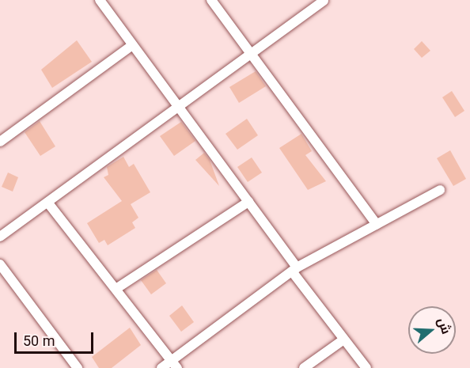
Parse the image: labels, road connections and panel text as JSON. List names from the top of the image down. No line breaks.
{"scale_bar":"50 m","north":"right"}
